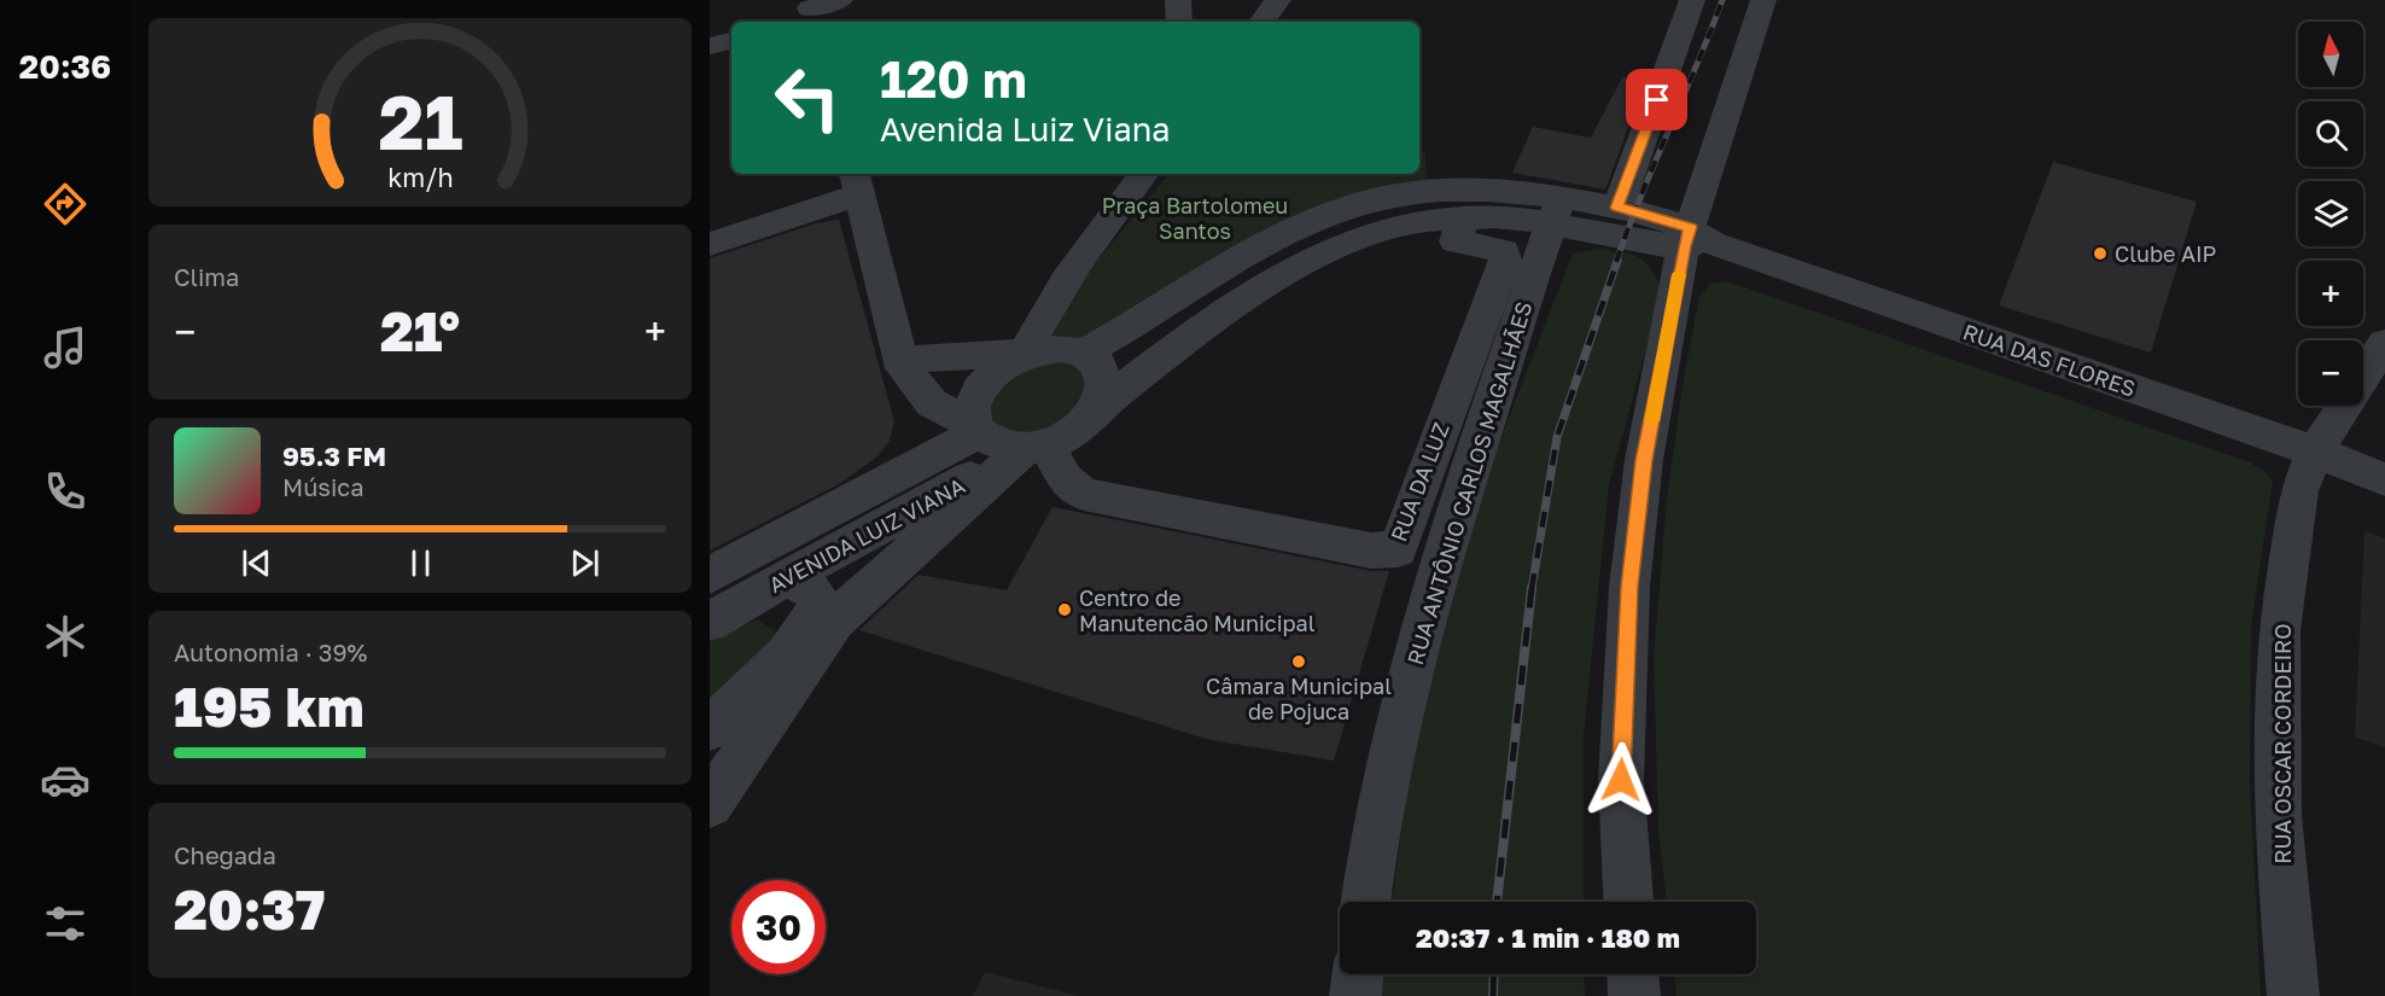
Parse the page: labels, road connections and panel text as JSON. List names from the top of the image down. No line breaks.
{"streets":{"street":["RUA DAS FLORES","RUA DA LUZ","RUA ANTÔNIO CARLOS MAGALHÃES","AVENIDA LUIZ VIANA","RUA OSCAR CORDEIRO"]},"crossings":[["RUA DAS FLORES","AVENIDA LUIZ VIANA"],["RUA DAS FLORES","RUA OSCAR CORDEIRO"],["RUA DA LUZ","AVENIDA LUIZ VIANA"],["RUA ANTÔNIO CARLOS MAGALHÃES","AVENIDA LUIZ VIANA"]],"parks":["Praça Bartolomeu Santos"],"places":["Clube AIP","Centro de Manutencão Municipal","Câmara Municipal de Pojuca"],"north":"top","page":{"tabs":"20:36","map_buttons":["+","−"],"turn":["120 m","Avenida Luiz Viana"],"tile":["Clima",["Autonomia · 39%","195 km"],["Chegada","20:37"]],"heat":["−","21°","+"],"song":["95.3 FM","Música"],"limit":"30","trip":"20:37 · 1 min · 180 m","gauge":["21","km/h"]}}
